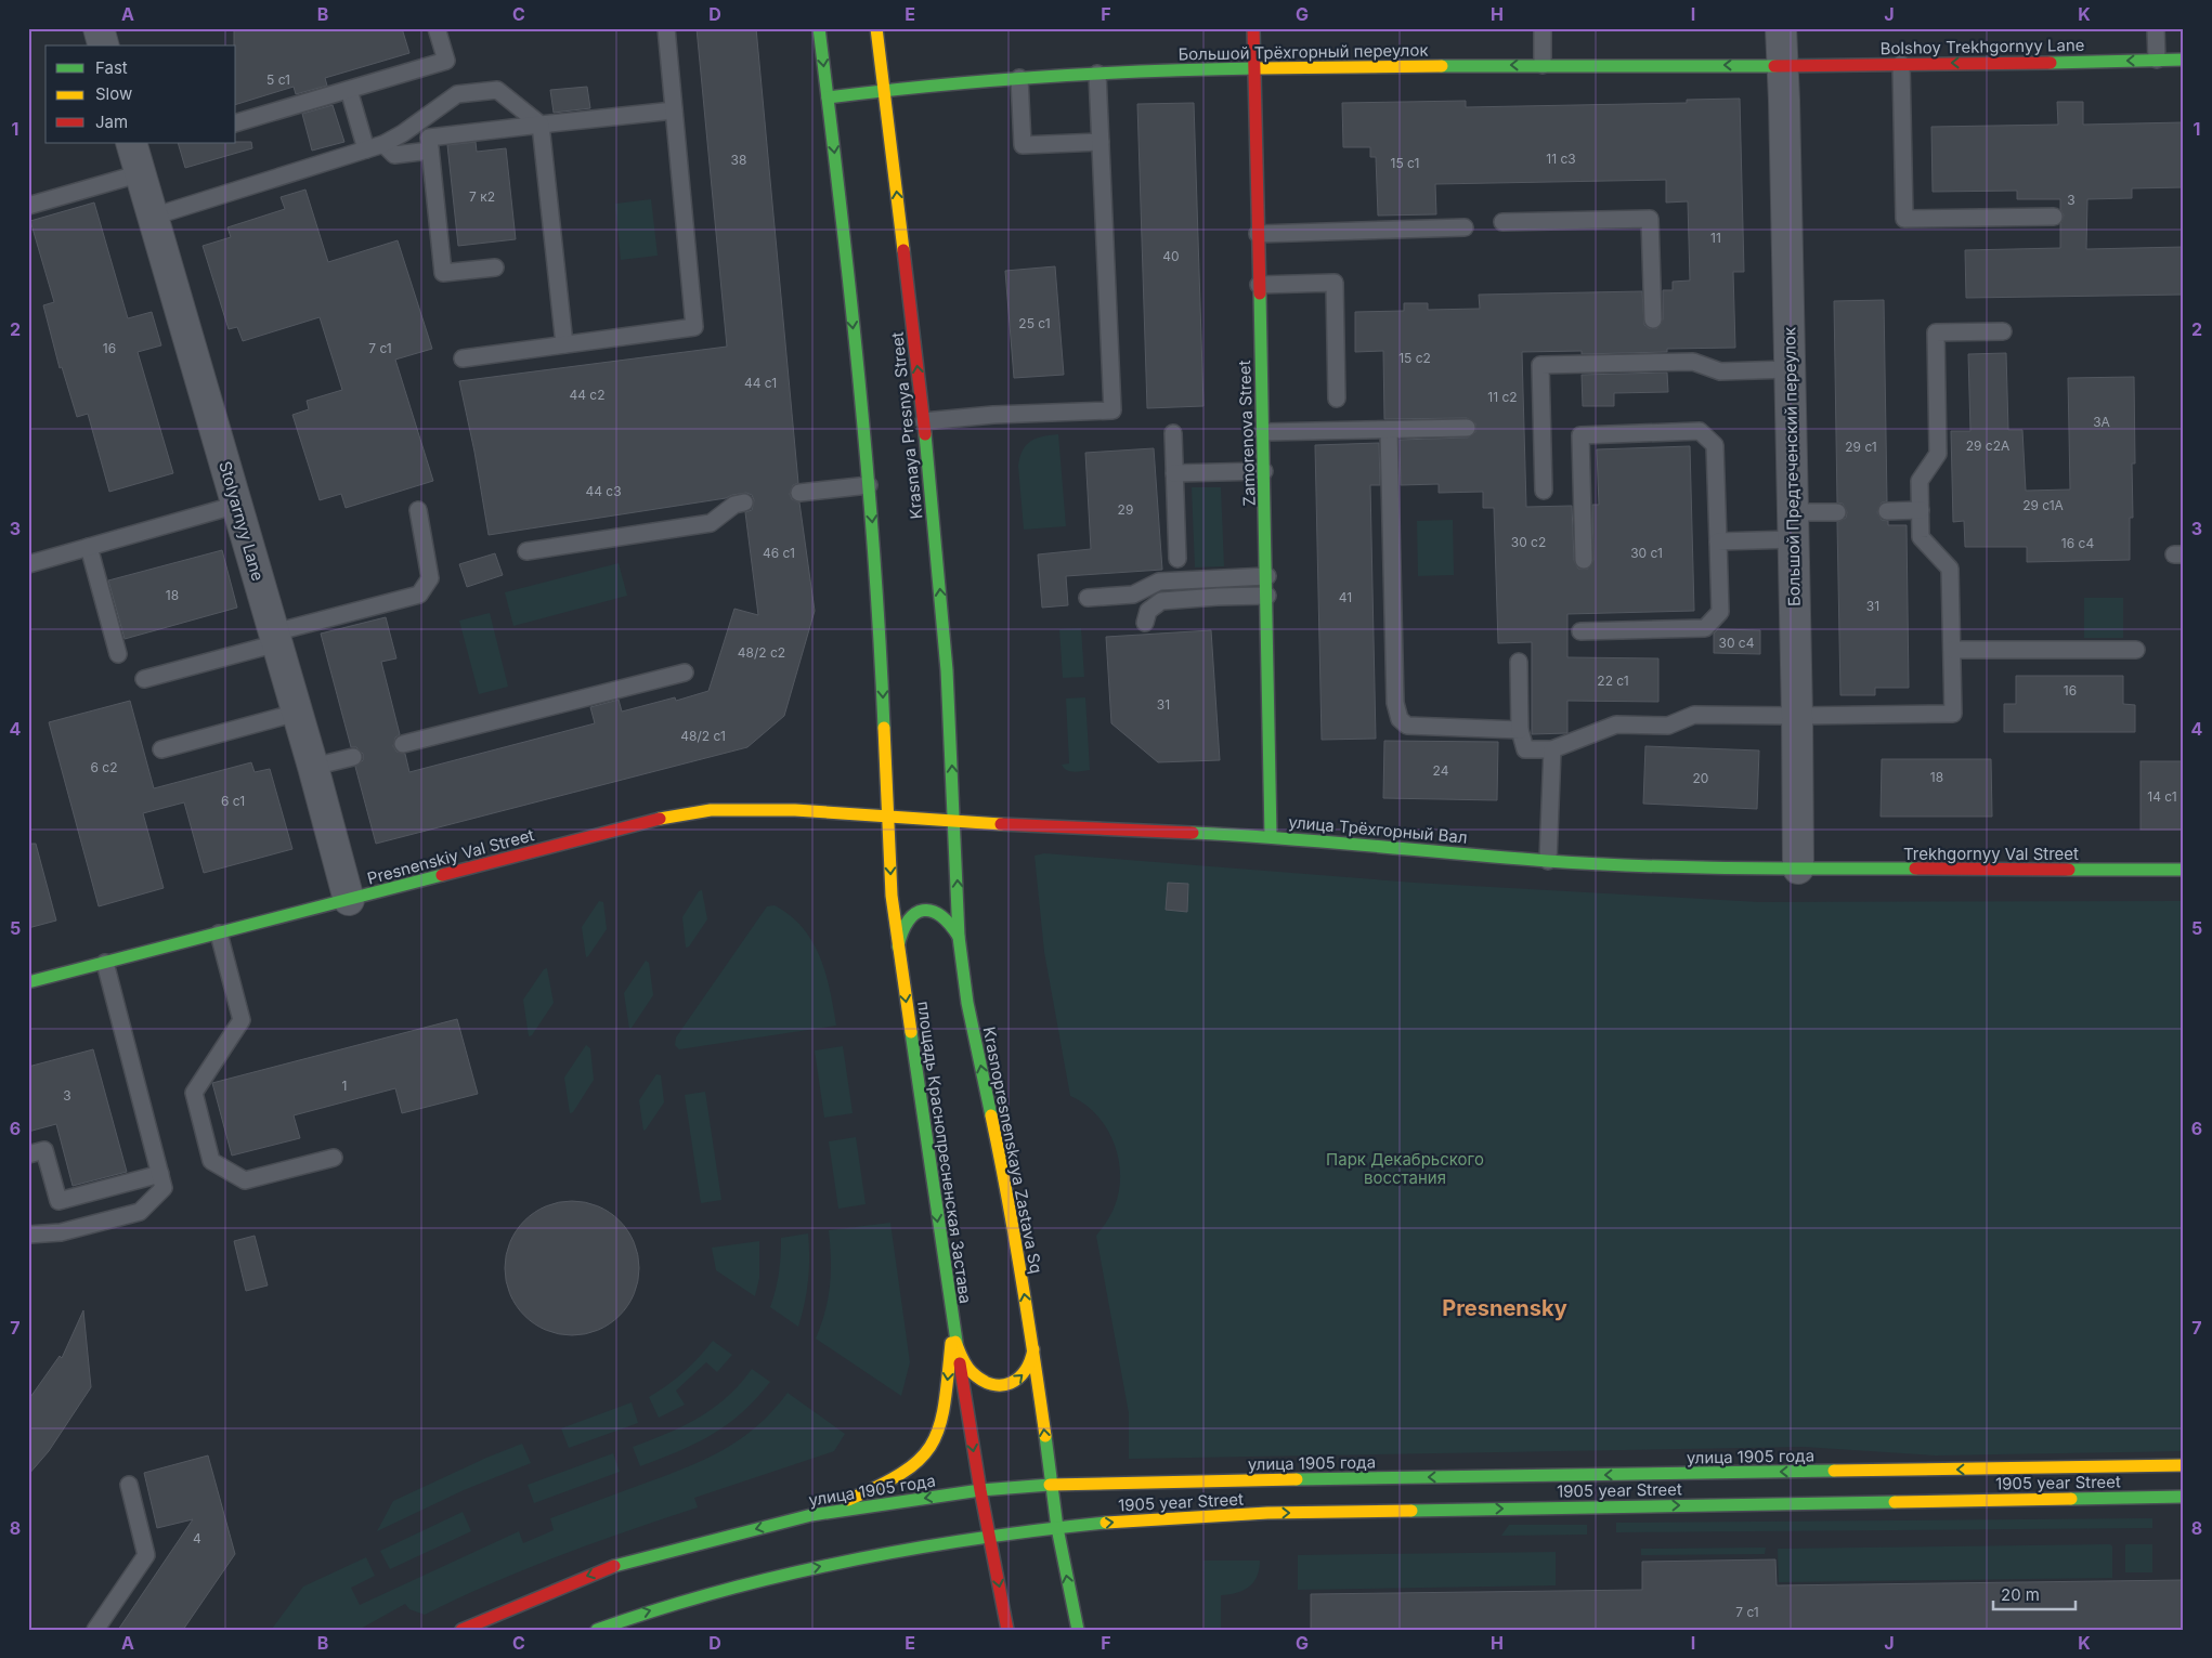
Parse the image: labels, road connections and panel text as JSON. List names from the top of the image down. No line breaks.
{"streets":{"main road":["Bolshoy Trekhgornyy Lane","Большой Трёхгорный переулок","Krasnaya Presnya Street","Zamorenova Street","улица Трёхгорный Вал","Trekhgornyy Val Street","Presnenskiy Val Street","Krasnopresnenskaya Zastava Sq","площадь Краснопресненская Застава","улица 1905 года","1905 year Street"],"street":["Большой Предтеченский переулок","Stolyarnyy Lane"]},"crossings":[["Bolshoy Trekhgornyy Lane","Большой Трёхгорный переулок"],["Bolshoy Trekhgornyy Lane","Большой Предтеченский переулок"],["Большой Трёхгорный переулок","Krasnaya Presnya Street"],["Большой Трёхгорный переулок","Zamorenova Street"],["Большой Трёхгорный переулок","Большой Предтеченский переулок"],["Krasnaya Presnya Street","улица Трёхгорный Вал"],["Krasnaya Presnya Street","Presnenskiy Val Street"],["Krasnaya Presnya Street","Krasnopresnenskaya Zastava Sq"],["Zamorenova Street","улица Трёхгорный Вал"],["Большой Предтеченский переулок","улица Трёхгорный Вал"],["Большой Предтеченский переулок","Trekhgornyy Val Street"],["Stolyarnyy Lane","Presnenskiy Val Street"],["улица Трёхгорный Вал","Trekhgornyy Val Street"],["улица Трёхгорный Вал","Presnenskiy Val Street"],["улица Трёхгорный Вал","Krasnopresnenskaya Zastava Sq"],["Presnenskiy Val Street","Krasnopresnenskaya Zastava Sq"],["Presnenskiy Val Street","площадь Краснопресненская Застава"],["Krasnopresnenskaya Zastava Sq","улица 1905 года"],["Krasnopresnenskaya Zastava Sq","1905 year Street"],["площадь Краснопресненская Застава","улица 1905 года"]],"one_way":["Bolshoy Trekhgornyy Lane","Большой Трёхгорный переулок","Krasnopresnenskaya Zastava Sq","площадь Краснопресненская Застава","улица 1905 года","1905 year Street"],"districts":["Presnensky"],"parks":["Парк Декабрьского восстания"],"house_numbers":["5 с1","11 с3","38","15 с1","7 к2","3","11","40","25 с1","16","7 с1","15 с2","44 с1","44 с2","11 с2","3А","29 с2А","29 с1","44 с3","29 с1А","29","30 с2","16 c4","46 с1","30 с1","18","41","31","30 c4","48/2 c2","22 с1","16","31","48/2 с1","6 с2","24","18","20","14 с1","6 с1","1","3","4","7 с1"],"legend":["Fast","Slow","Jam"],"scale_bar":"20 m","grid":{"columns":["A","B","C","D","E","F","G","H","I","J","K"],"rows":["1","2","3","4","5","6","7","8"]}}
